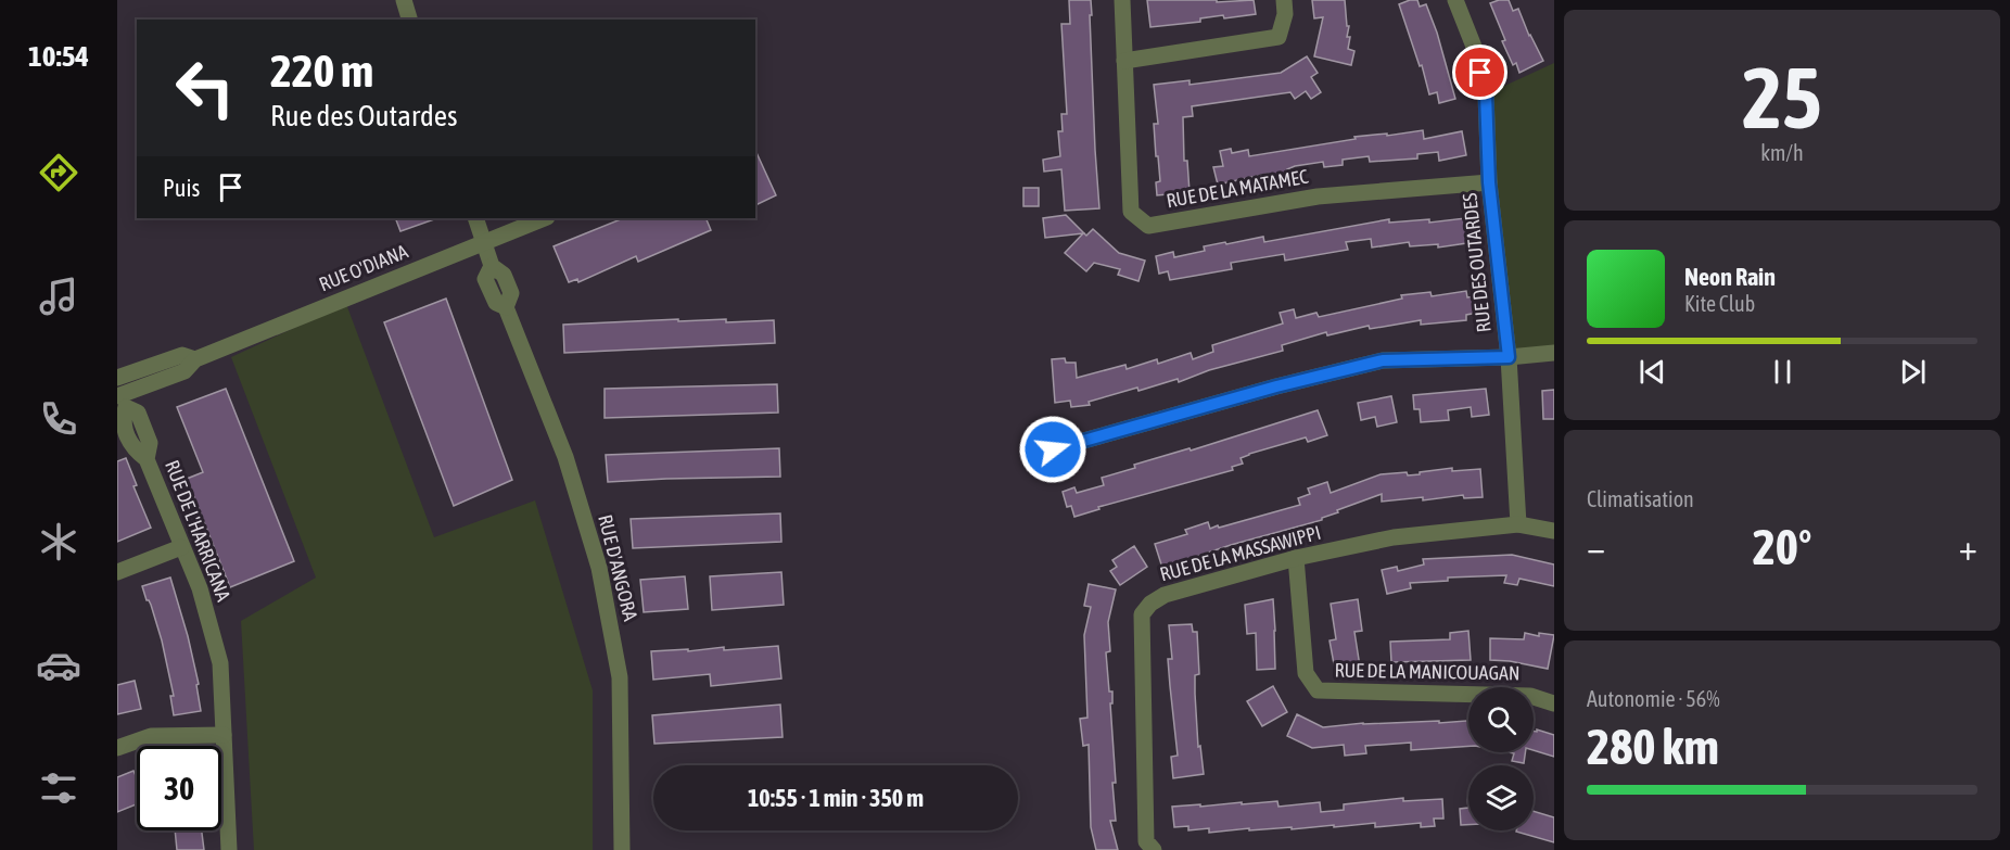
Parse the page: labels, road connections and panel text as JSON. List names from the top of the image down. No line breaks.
{"streets":{"street":["RUE DE LA MATAMEC","RUE DES OUTARDES","RUE O'DIANA","RUE DE L'HARRICANA","RUE DE LA MASSAWIPPI","RUE D'ANGORA","RUE DE LA MANICOUAGAN"]},"crossings":[["RUE DE LA MATAMEC","RUE DES OUTARDES"],["RUE DES OUTARDES","RUE DE LA MASSAWIPPI"],["RUE O'DIANA","RUE DE L'HARRICANA"],["RUE O'DIANA","RUE D'ANGORA"],["RUE DE LA MASSAWIPPI","RUE DE LA MANICOUAGAN"]],"page":{"tabs":"10:54","tile":[["25","km/h"],"Climatisation",["Autonomie · 56%","280 km"]],"turn":["220 m","Rue des Outardes"],"then":"Puis","song":["Neon Rain","Kite Club"],"heat":["−","20°","+"],"limit":"30","trip":"10:55 · 1 min · 350 m"}}
